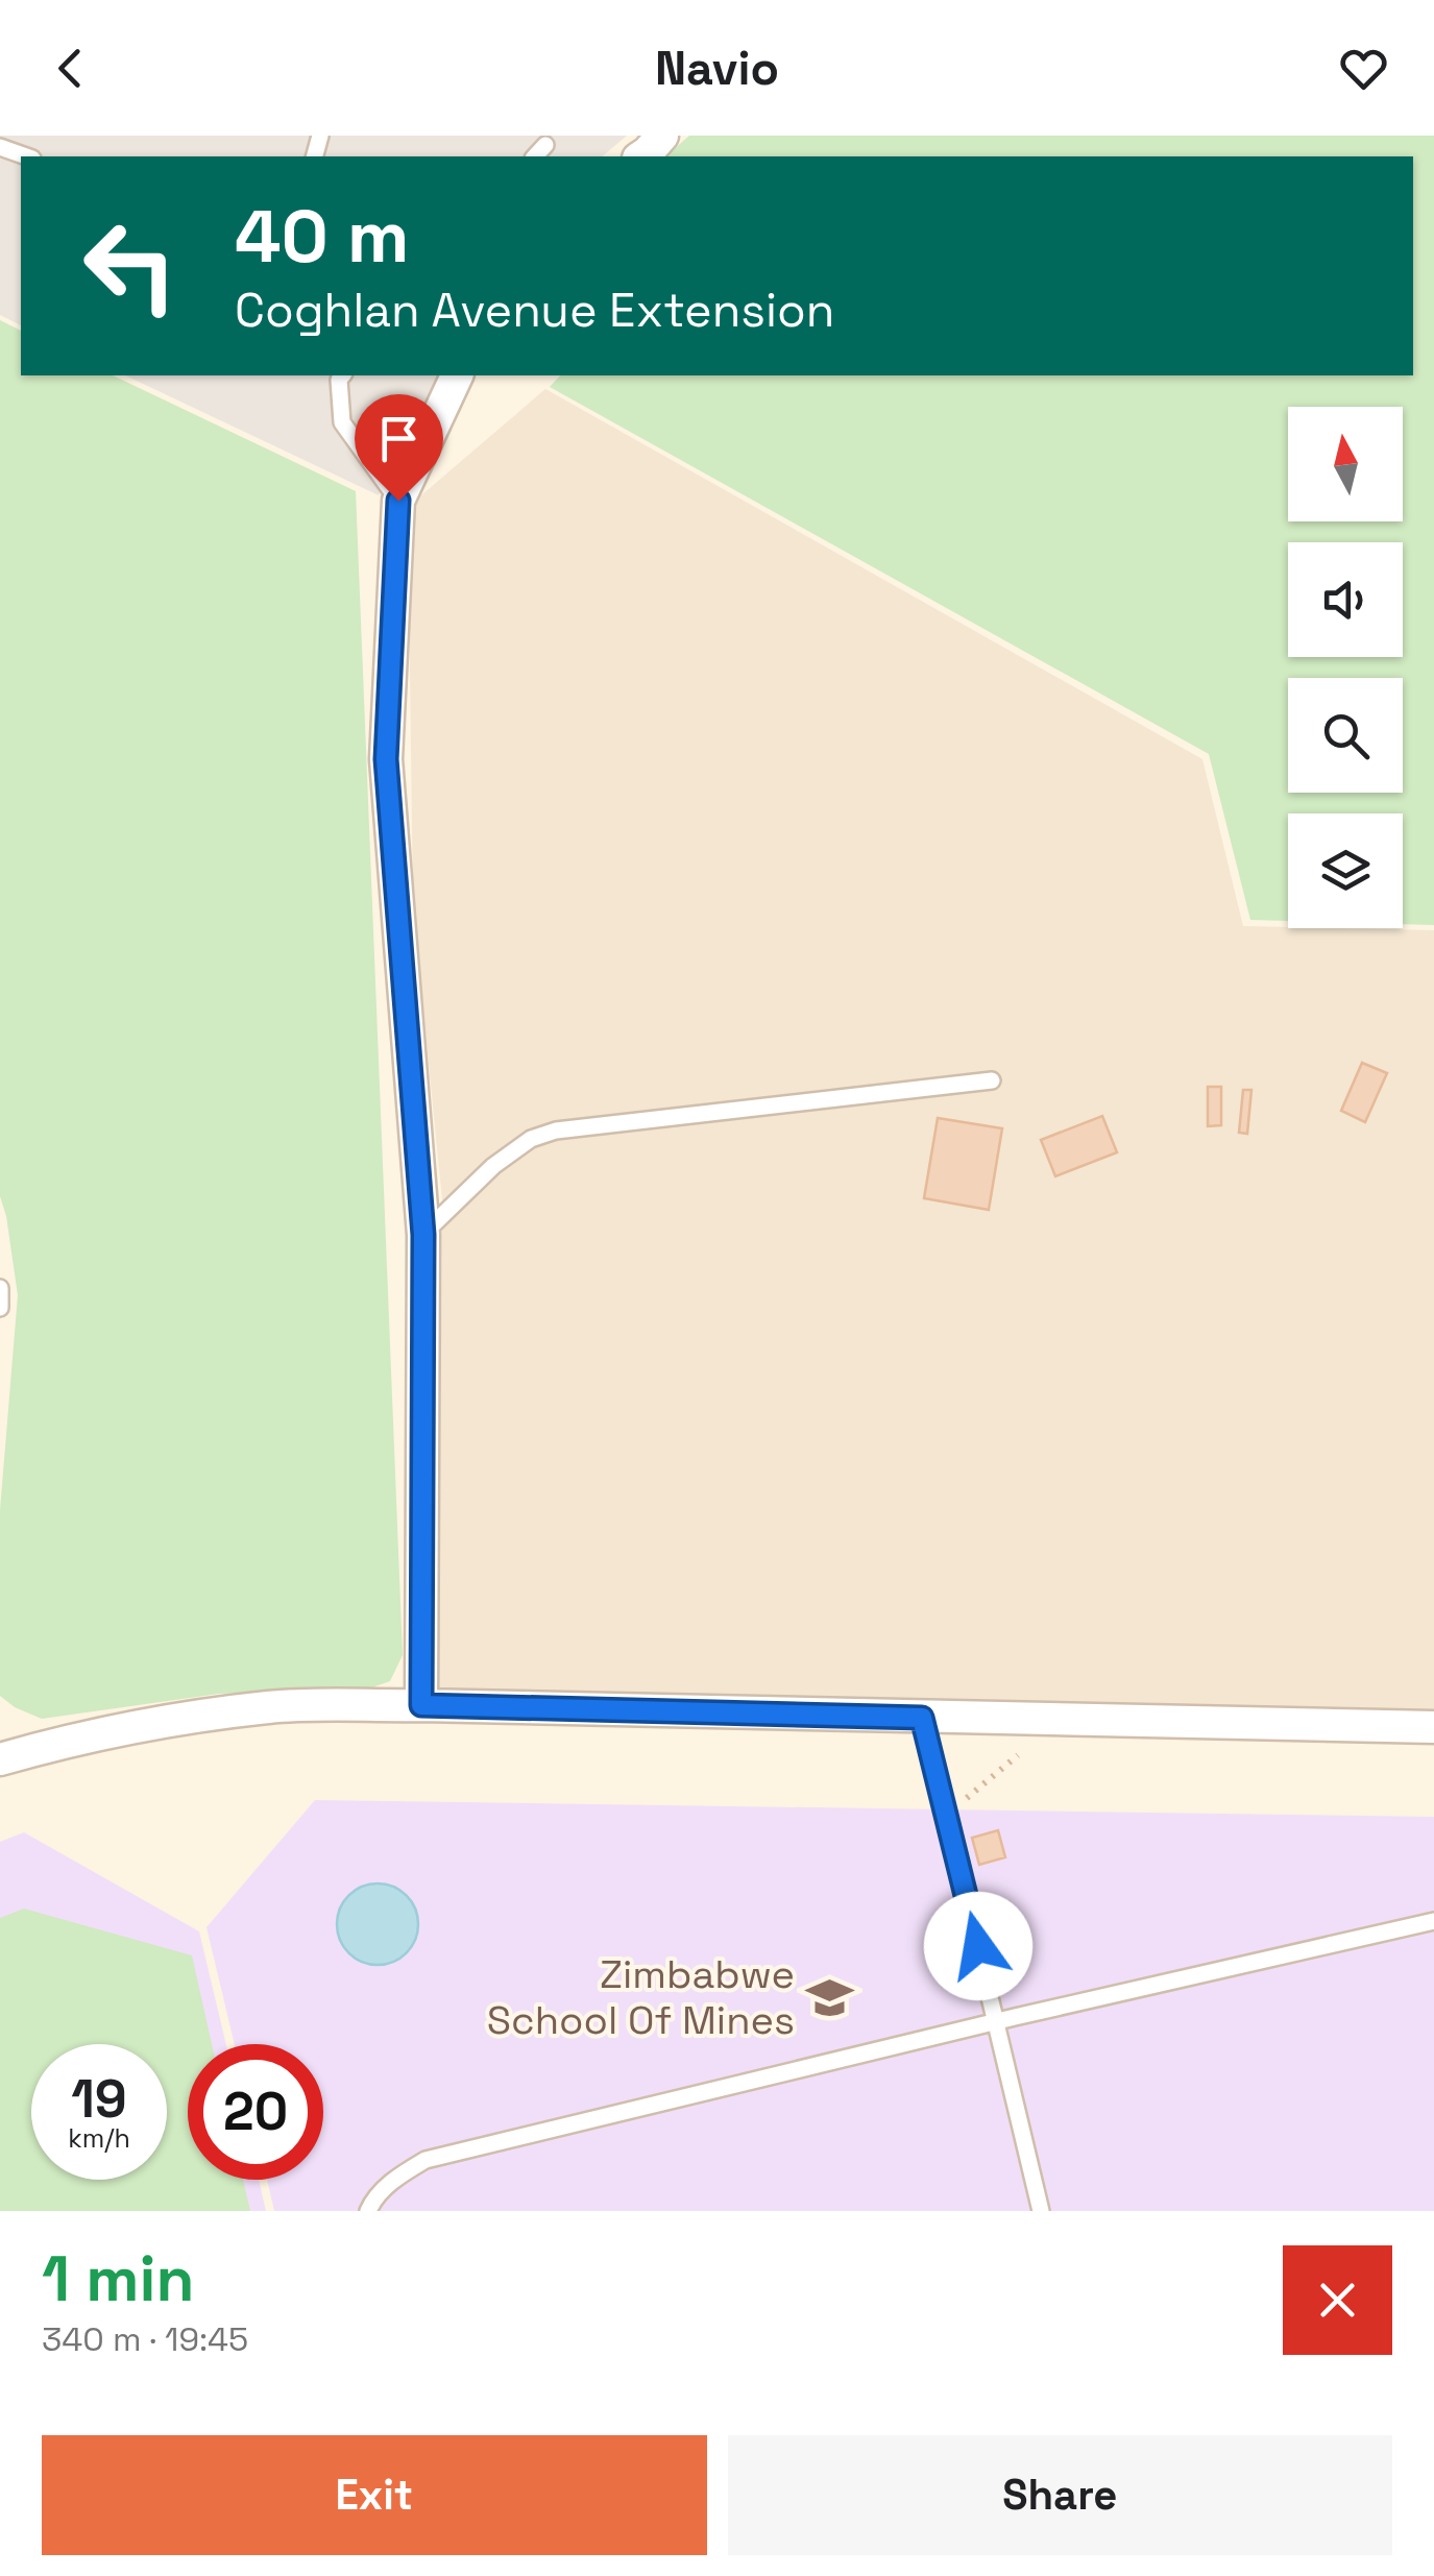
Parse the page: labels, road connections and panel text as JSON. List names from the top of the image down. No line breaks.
{"places":{"school or university":["Zimbabwe School Of Mines"]},"north":"top","page":{"header":"Navio","turn":["40 m","Coghlan Avenue Extension"],"speed":"19 km/h","limit":"20","heading":["1 min","340 m · 19:45"],"buttons":["Exit","Share"]}}
